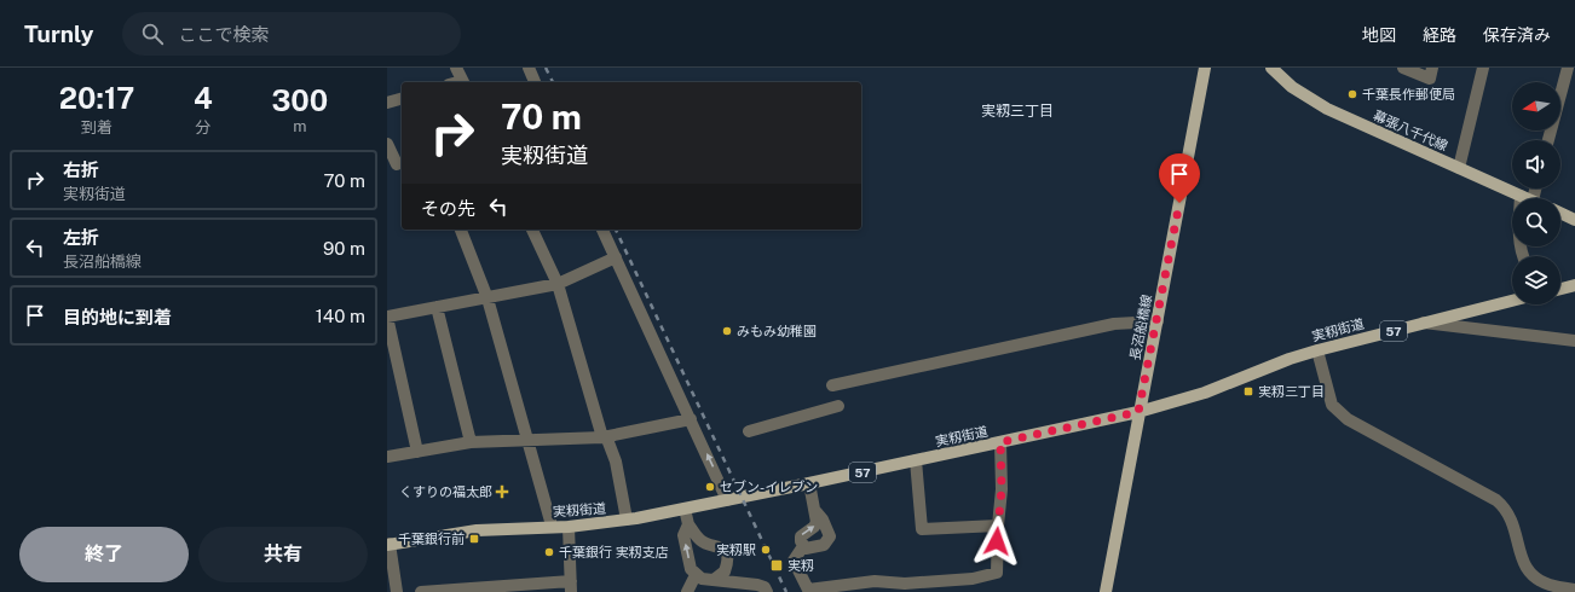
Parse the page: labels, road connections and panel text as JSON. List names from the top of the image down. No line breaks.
{"streets":{"main road":["幕張八千代線","長沼船橋線","実籾街道","57"]},"crossings":[["長沼船橋線","実籾街道"]],"districts":["実籾三丁目"],"places":{"other":["千葉長作郵便局","みもみ幼稚園","セブン-イレブン","実籾駅","千葉銀行 実籾支店"],"transit":["実籾三丁目","千葉銀行前","実籾"],"health":["くすりの福太郎"]},"north":"left","page":{"header":"Turnly","search":"ここで検索","nav":["地図","経路","保存済み"],"eta":["20:17","到着","4","分","300","m"],"turn":["70 m","実籾街道"],"list":[{"name":"右折","note":"実籾街道","value":"70 m"},{"name":"左折","note":"長沼船橋線","value":"90 m"},{"name":"目的地に到着","value":"140 m"}],"then":"その先","buttons":["終了","共有"]}}
